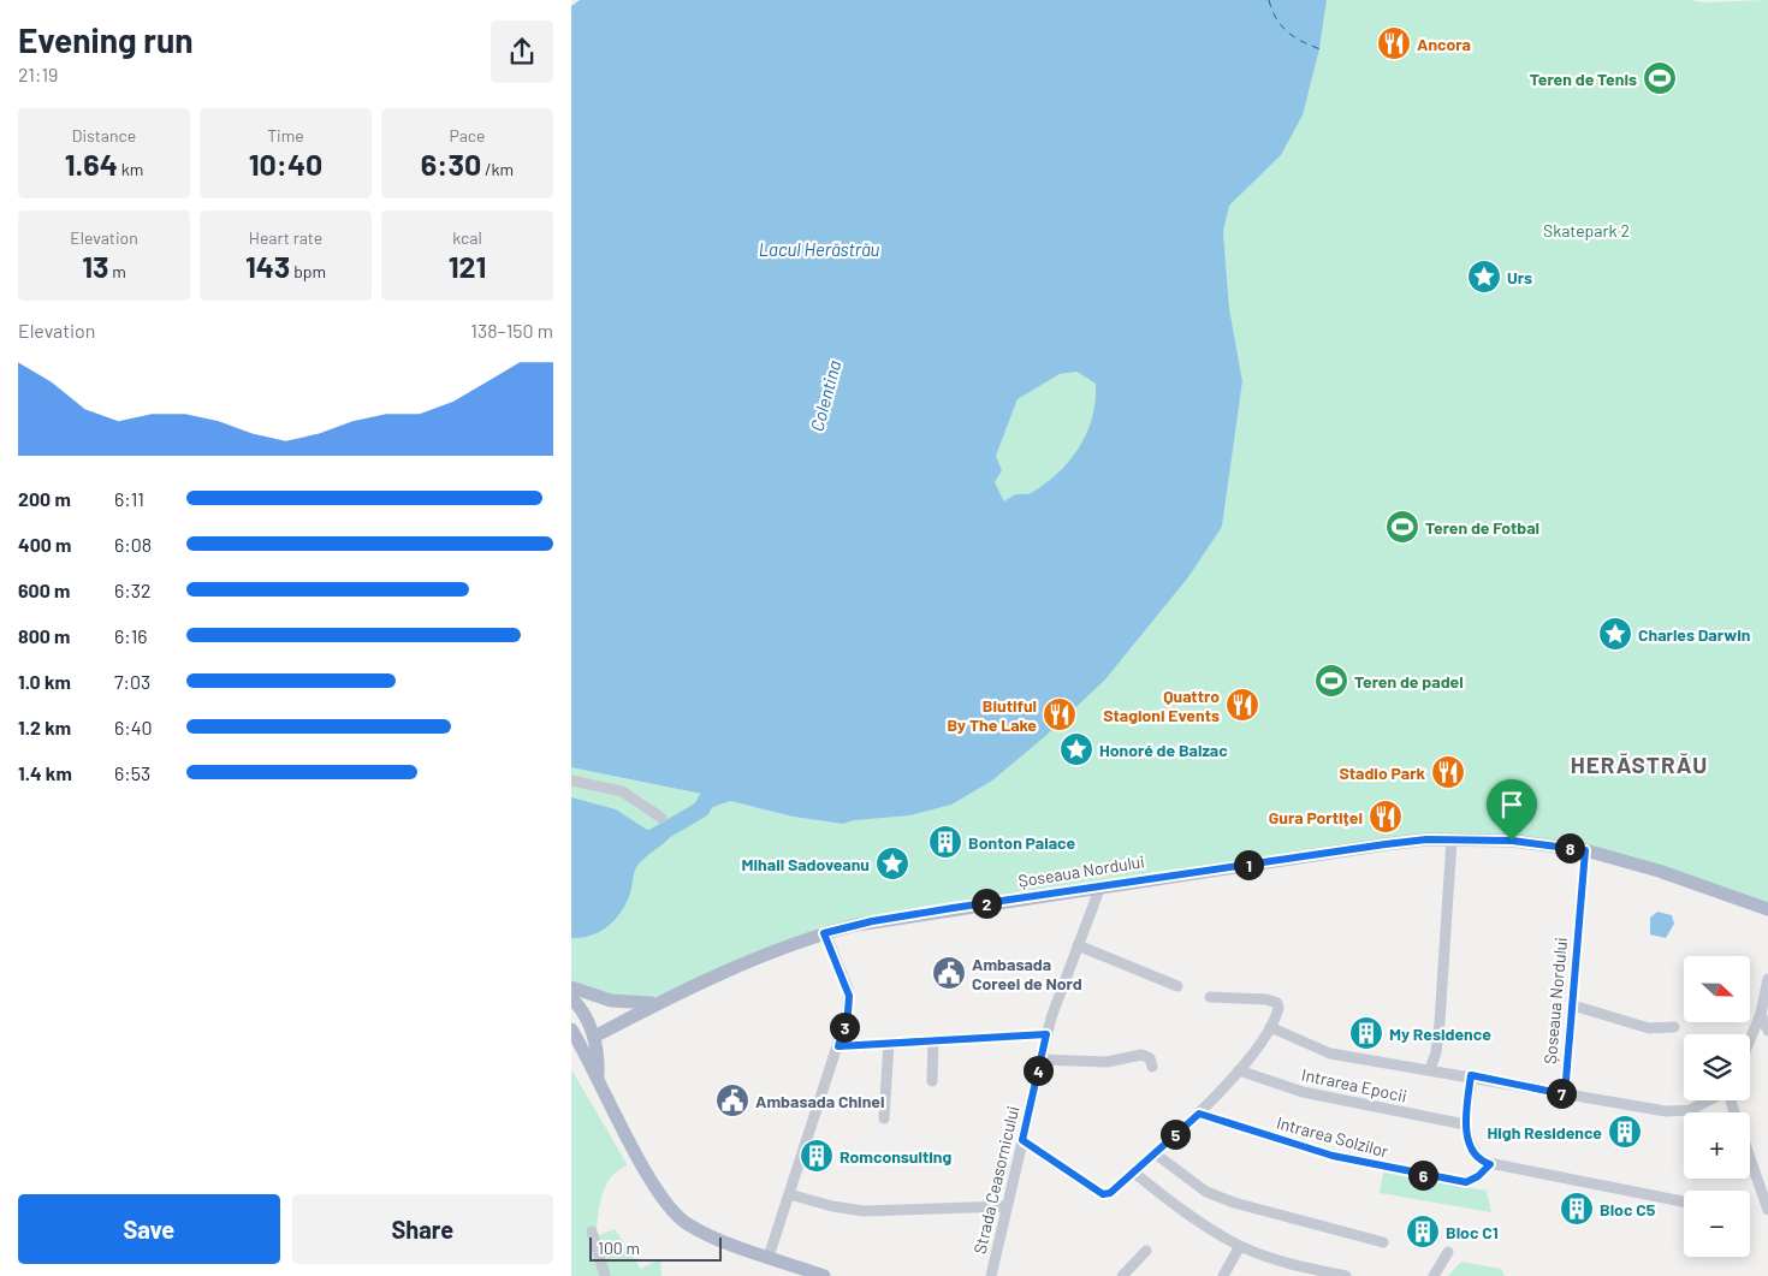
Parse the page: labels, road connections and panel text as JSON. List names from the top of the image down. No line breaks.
{"streets":{"main road":["Șoseaua Nordului"],"street":["Intrarea Epocii","Intrarea Solzilor","Strada Ceasornicului"]},"crossings":[["Șoseaua Nordului","Strada Ceasornicului"]],"districts":["HERĂSTRĂU"],"water":["Lacul Herăstrău","Colentina"],"parks":["Skatepark 2"],"places":{"restaurant":["Ancora","Quattro Stagioni Events","Biutiful By The Lake","Stadio Park","Gura Portiței"],"sports":["Teren de Tenis","Teren de Fotbal","Teren de padel"],"place":["Urs","Charles Darwin","Honoré de Balzac","Mihail Sadoveanu"],"building":["Bonton Palace","My Residence","High Residence","Romconsulting","Bloc C5","Bloc C1"],"public building":["Ambasada Coreei de Nord","Ambasada Chinei"]},"scale_bar":"100 m","north":"right","page":{"heading":["Evening run","21:19"],"stats":[["Distance","1.64 km"],["Time","10:40"],["Pace","6:30 /km"],["Elevation","13 m"],["Heart rate","143 bpm"],["kcal","121"]],"chart":["Elevation","138–150 m"],"list":[{"name":"200 m","note":"6:11"},{"name":"400 m","note":"6:08"},{"name":"600 m","note":"6:32"},{"name":"800 m","note":"6:16"},{"name":"1.0 km","note":"7:03"},{"name":"1.2 km","note":"6:40"},{"name":"1.4 km","note":"6:53"}],"pins":["8","1","2","3","4","7","5","6"],"map_buttons":["+","−"],"buttons":["Save","Share"],"scale":"100 m"}}
